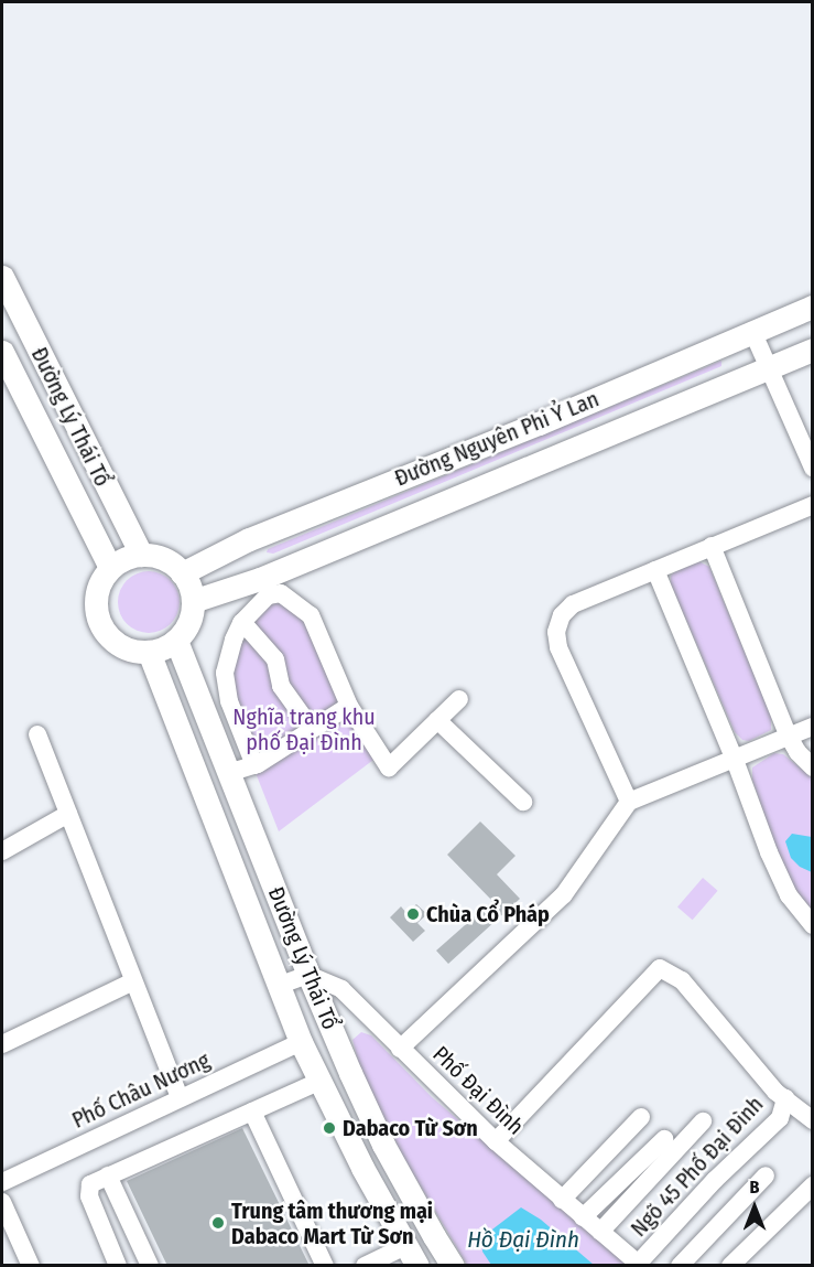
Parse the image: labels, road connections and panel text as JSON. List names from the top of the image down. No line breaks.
{"streets":{"main road":["Đường Lý Thái Tổ","Đường Nguyên Phi Ỷ Lan"],"street":["Phố Châu Nương","Phố Đại Đình","Ngõ 45 Phố Đại Đình"]},"crossings":[["Đường Lý Thái Tổ","Đường Nguyên Phi Ỷ Lan"],["Đường Lý Thái Tổ","Phố Châu Nương"],["Đường Lý Thái Tổ","Phố Đại Đình"],["Phố Đại Đình","Ngõ 45 Phố Đại Đình"]],"water":["Hồ Đại Đình"],"parks":["Nghĩa trang khu phố Đại Đình"],"places":["Chùa Cổ Pháp","Dabaco Từ Sơn","Trung tâm thương mại Dabaco Mart Từ Sơn"],"north":"top"}
